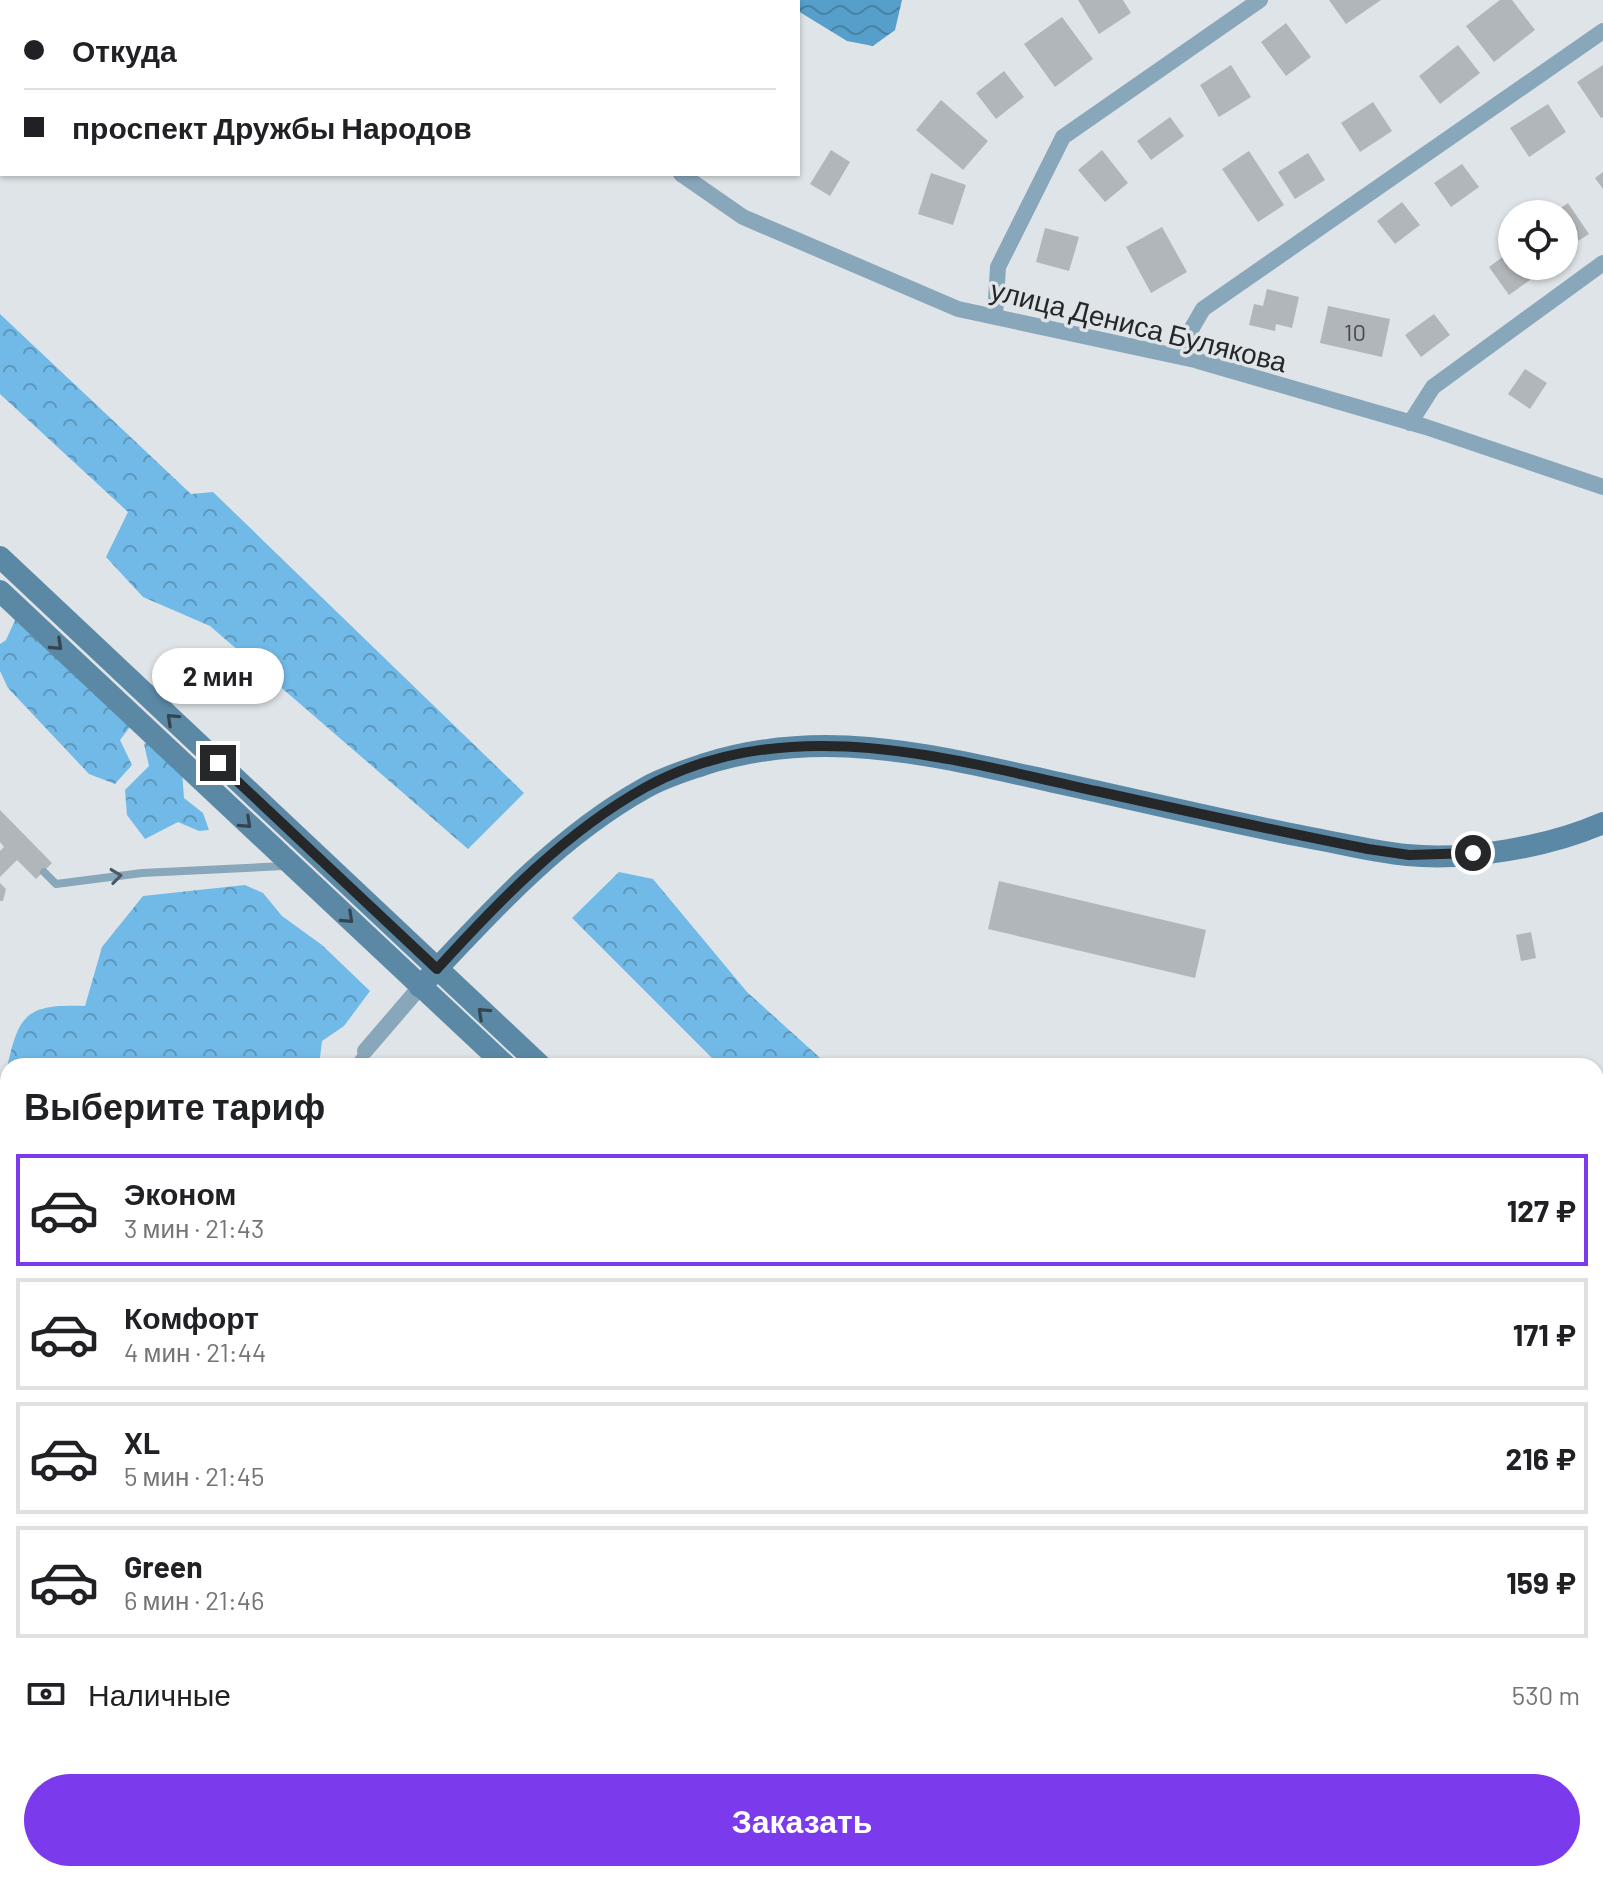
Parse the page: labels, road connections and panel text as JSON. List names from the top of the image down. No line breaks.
{"streets":{"street":["улица Дениса Булякова"]},"house_numbers":["10"],"page":{"banner":["Откуда","проспект Дружбы Народов"],"bubble":"2 мин","heading":"Выберите тариф","list":[{"name":"Эконом","note":"3 мин · 21:43","value":"127 ₽"},{"name":"Комфорт","note":"4 мин · 21:44","value":"171 ₽"},{"name":"XL","note":"5 мин · 21:45","value":"216 ₽"},{"name":"Green","note":"6 мин · 21:46","value":"159 ₽"}],"pay":["Наличные","530 m"],"buttons":"Заказать"}}
